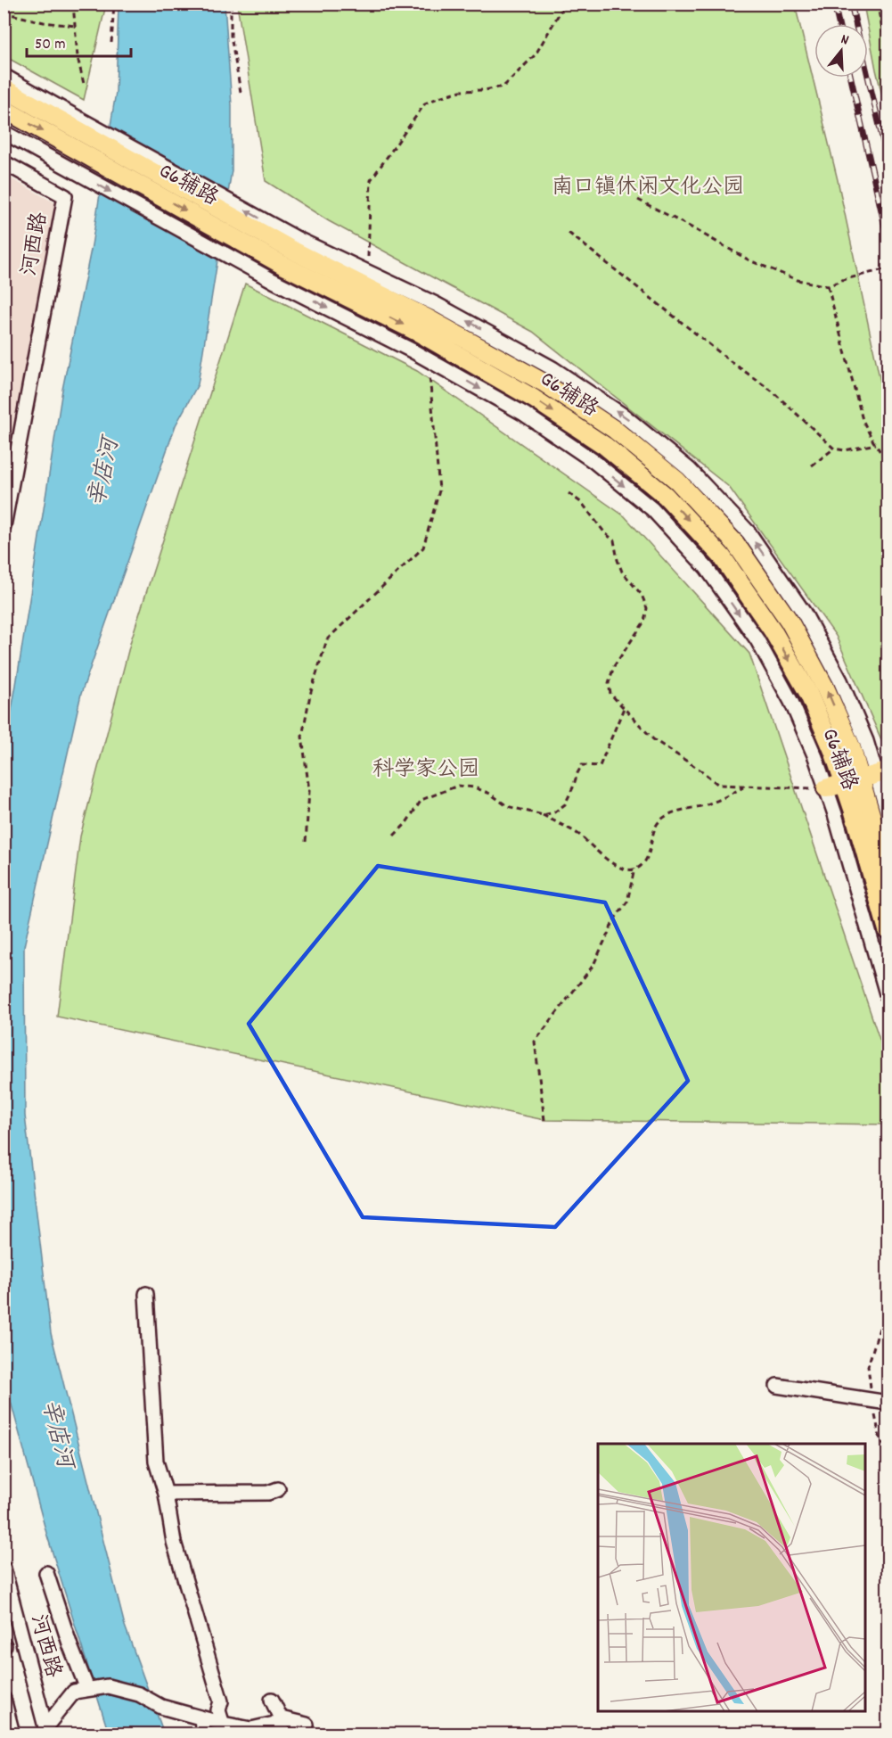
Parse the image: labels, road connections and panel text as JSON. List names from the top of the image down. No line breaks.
{"streets":{"main road":["G6辅路"],"street":["河西路"]},"water":["辛店河"],"parks":["南口镇休闲文化公园","科学家公园"],"scale_bar":"50 m","north":"top"}
